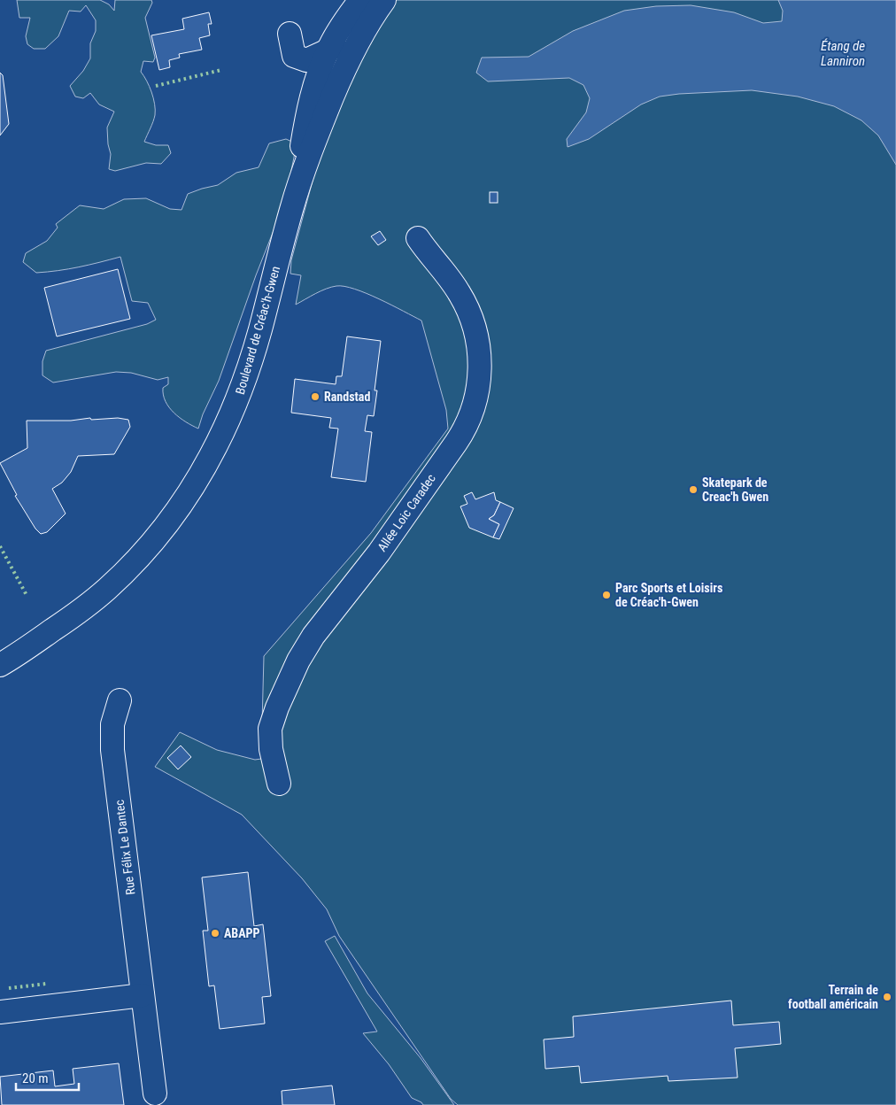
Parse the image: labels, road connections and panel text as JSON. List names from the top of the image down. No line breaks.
{"streets":{"street":["Boulevard de Créac'h-Gwen","Allée Loic Caradec","Rue Félix Le Dantec"]},"water":["Étang de Lanniron"],"places":["Randstad","Skatepark de Creac'h Gwen","Parc Sports et Loisirs de Créac'h-Gwen","ABAPP","Terrain de football américain"],"scale_bar":"20 m"}
